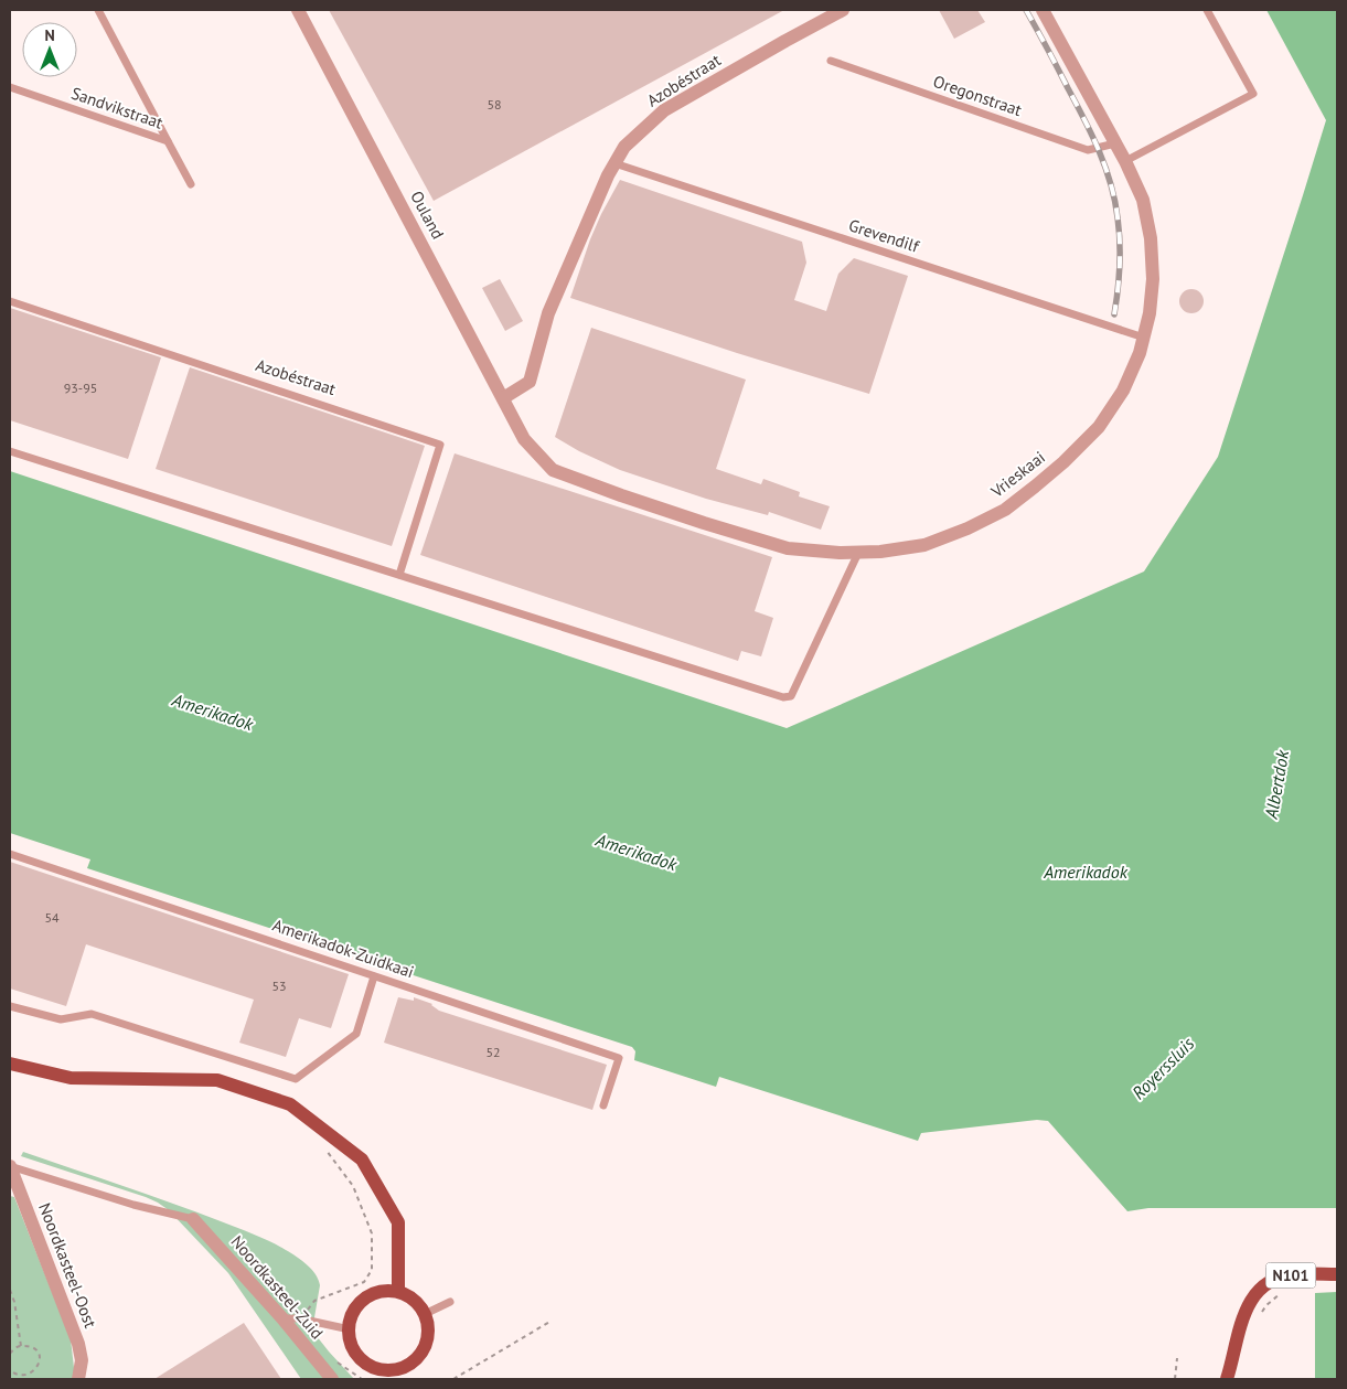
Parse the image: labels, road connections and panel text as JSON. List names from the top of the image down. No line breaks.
{"streets":{"main road":["N101"],"street":["Azobéstraat","Ouland","Vrieskaai","Noordkasteel-Oost","Noordkasteel-Zuid"],"lane":["Oregonstraat","Sandvikstraat","Grevendilf","Amerikadok-Zuidkaai"]},"crossings":[["Azobéstraat","Ouland"],["Azobéstraat","Grevendilf"],["Oregonstraat","Vrieskaai"],["Ouland","Vrieskaai"],["Grevendilf","Vrieskaai"]],"water":["Amerikadok","Albertdok","Royerssluis"],"house_numbers":["58","93-95","54","53","52"],"north":"top"}
